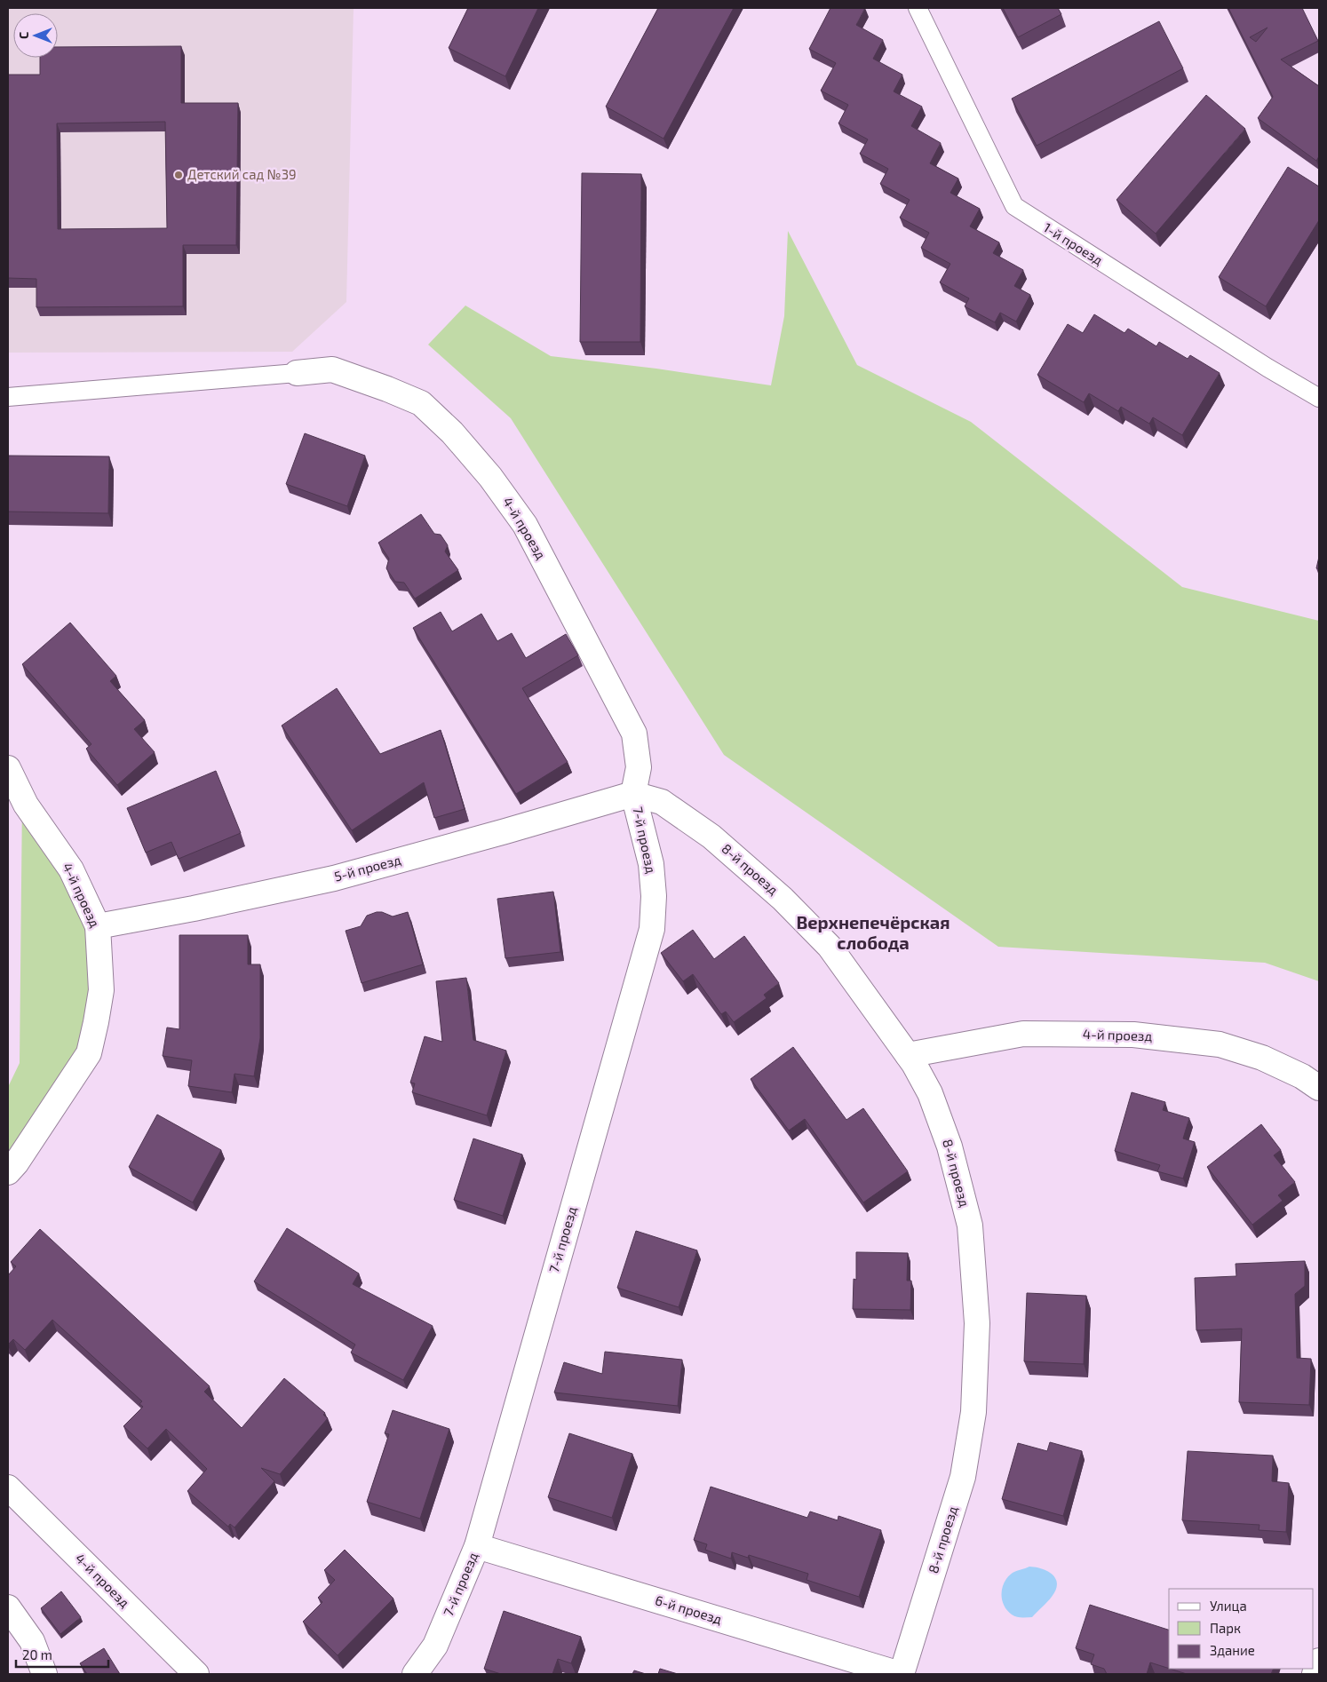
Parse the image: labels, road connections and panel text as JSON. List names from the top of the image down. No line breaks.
{"streets":{"street":["4-й проезд","7-й проезд","5-й проезд","8-й проезд","6-й проезд"],"lane":["1-й проезд"]},"crossings":[["4-й проезд","7-й проезд"],["4-й проезд","5-й проезд"],["4-й проезд","8-й проезд"],["7-й проезд","5-й проезд"],["7-й проезд","8-й проезд"],["7-й проезд","6-й проезд"],["5-й проезд","8-й проезд"],["8-й проезд","6-й проезд"]],"districts":["Верхнепечёрская слобода"],"places":["Детский сад №39"],"legend":["Улица","Парк","Здание"],"scale_bar":"20 m","north":"left"}
